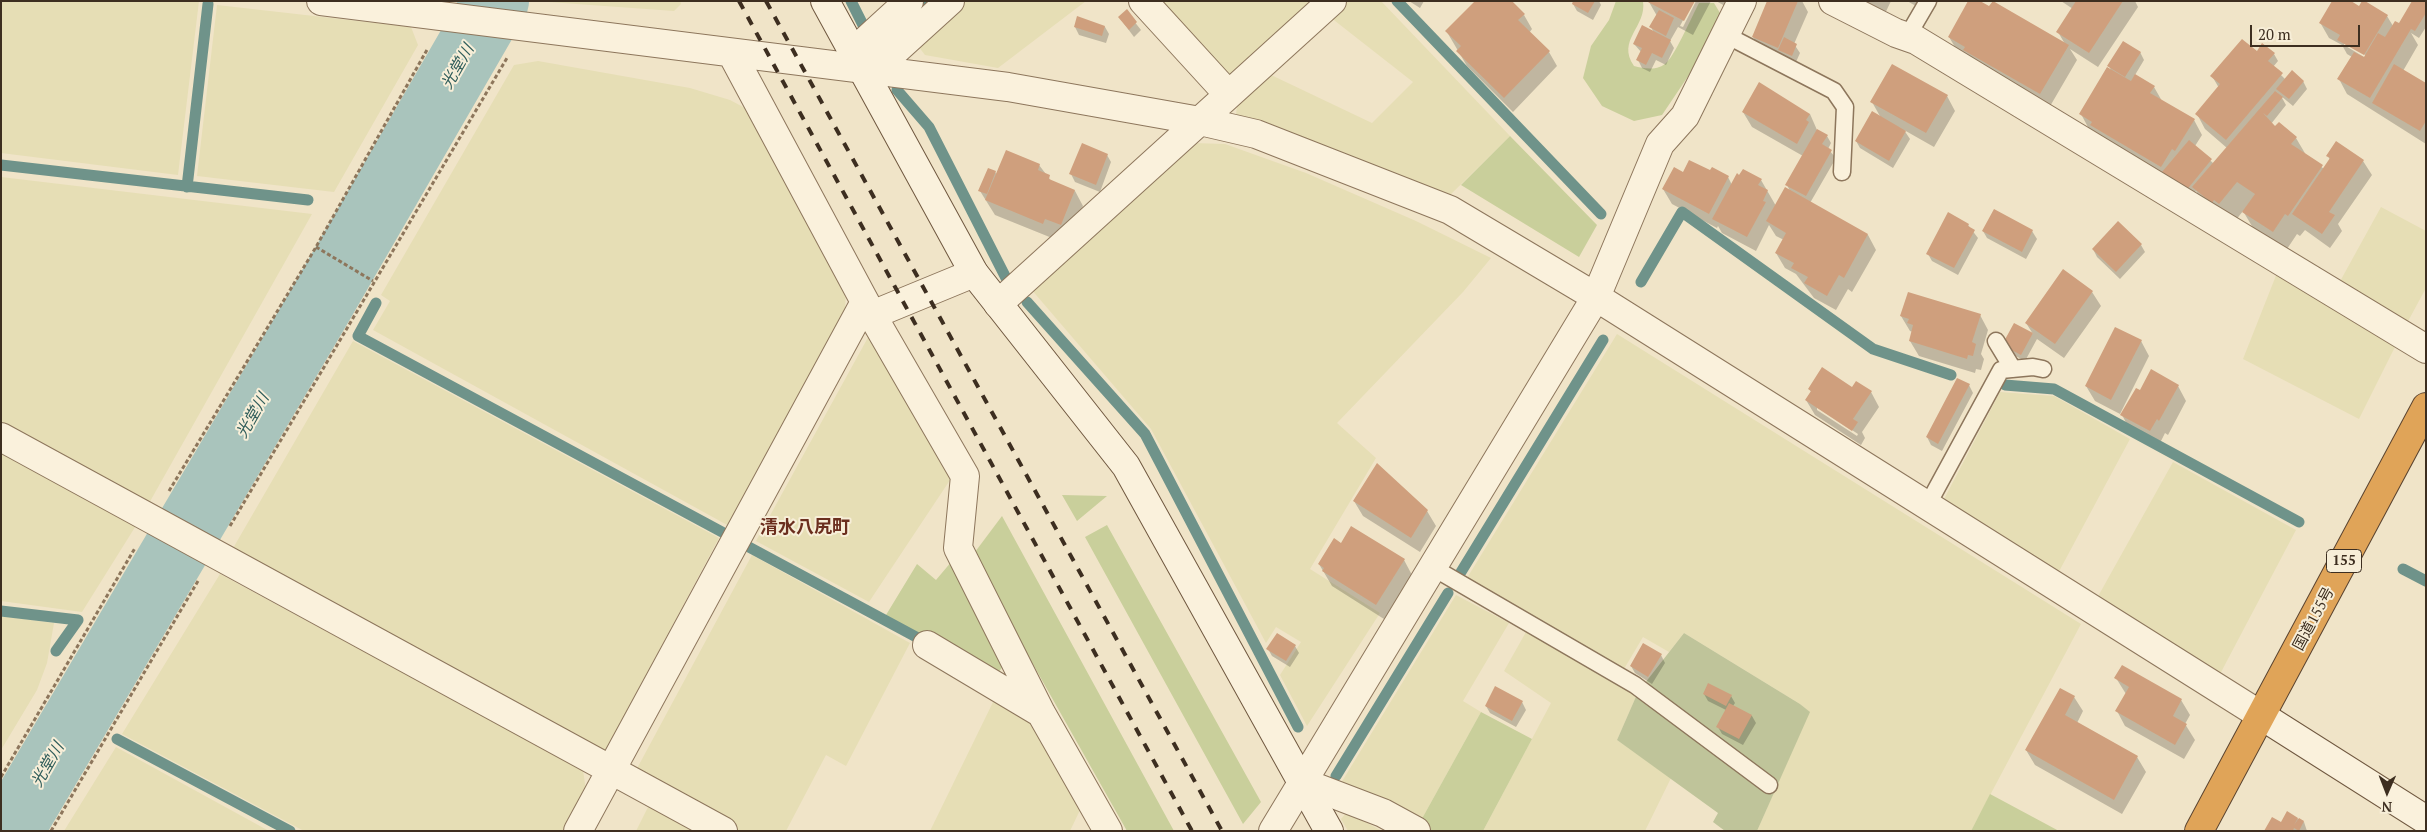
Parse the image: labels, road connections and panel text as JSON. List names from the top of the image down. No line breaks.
{"streets":{"highway":["155","国道155号"]},"districts":["清水八尻町"],"water":["光堂川"],"scale_bar":"20 m","north":"bottom"}
